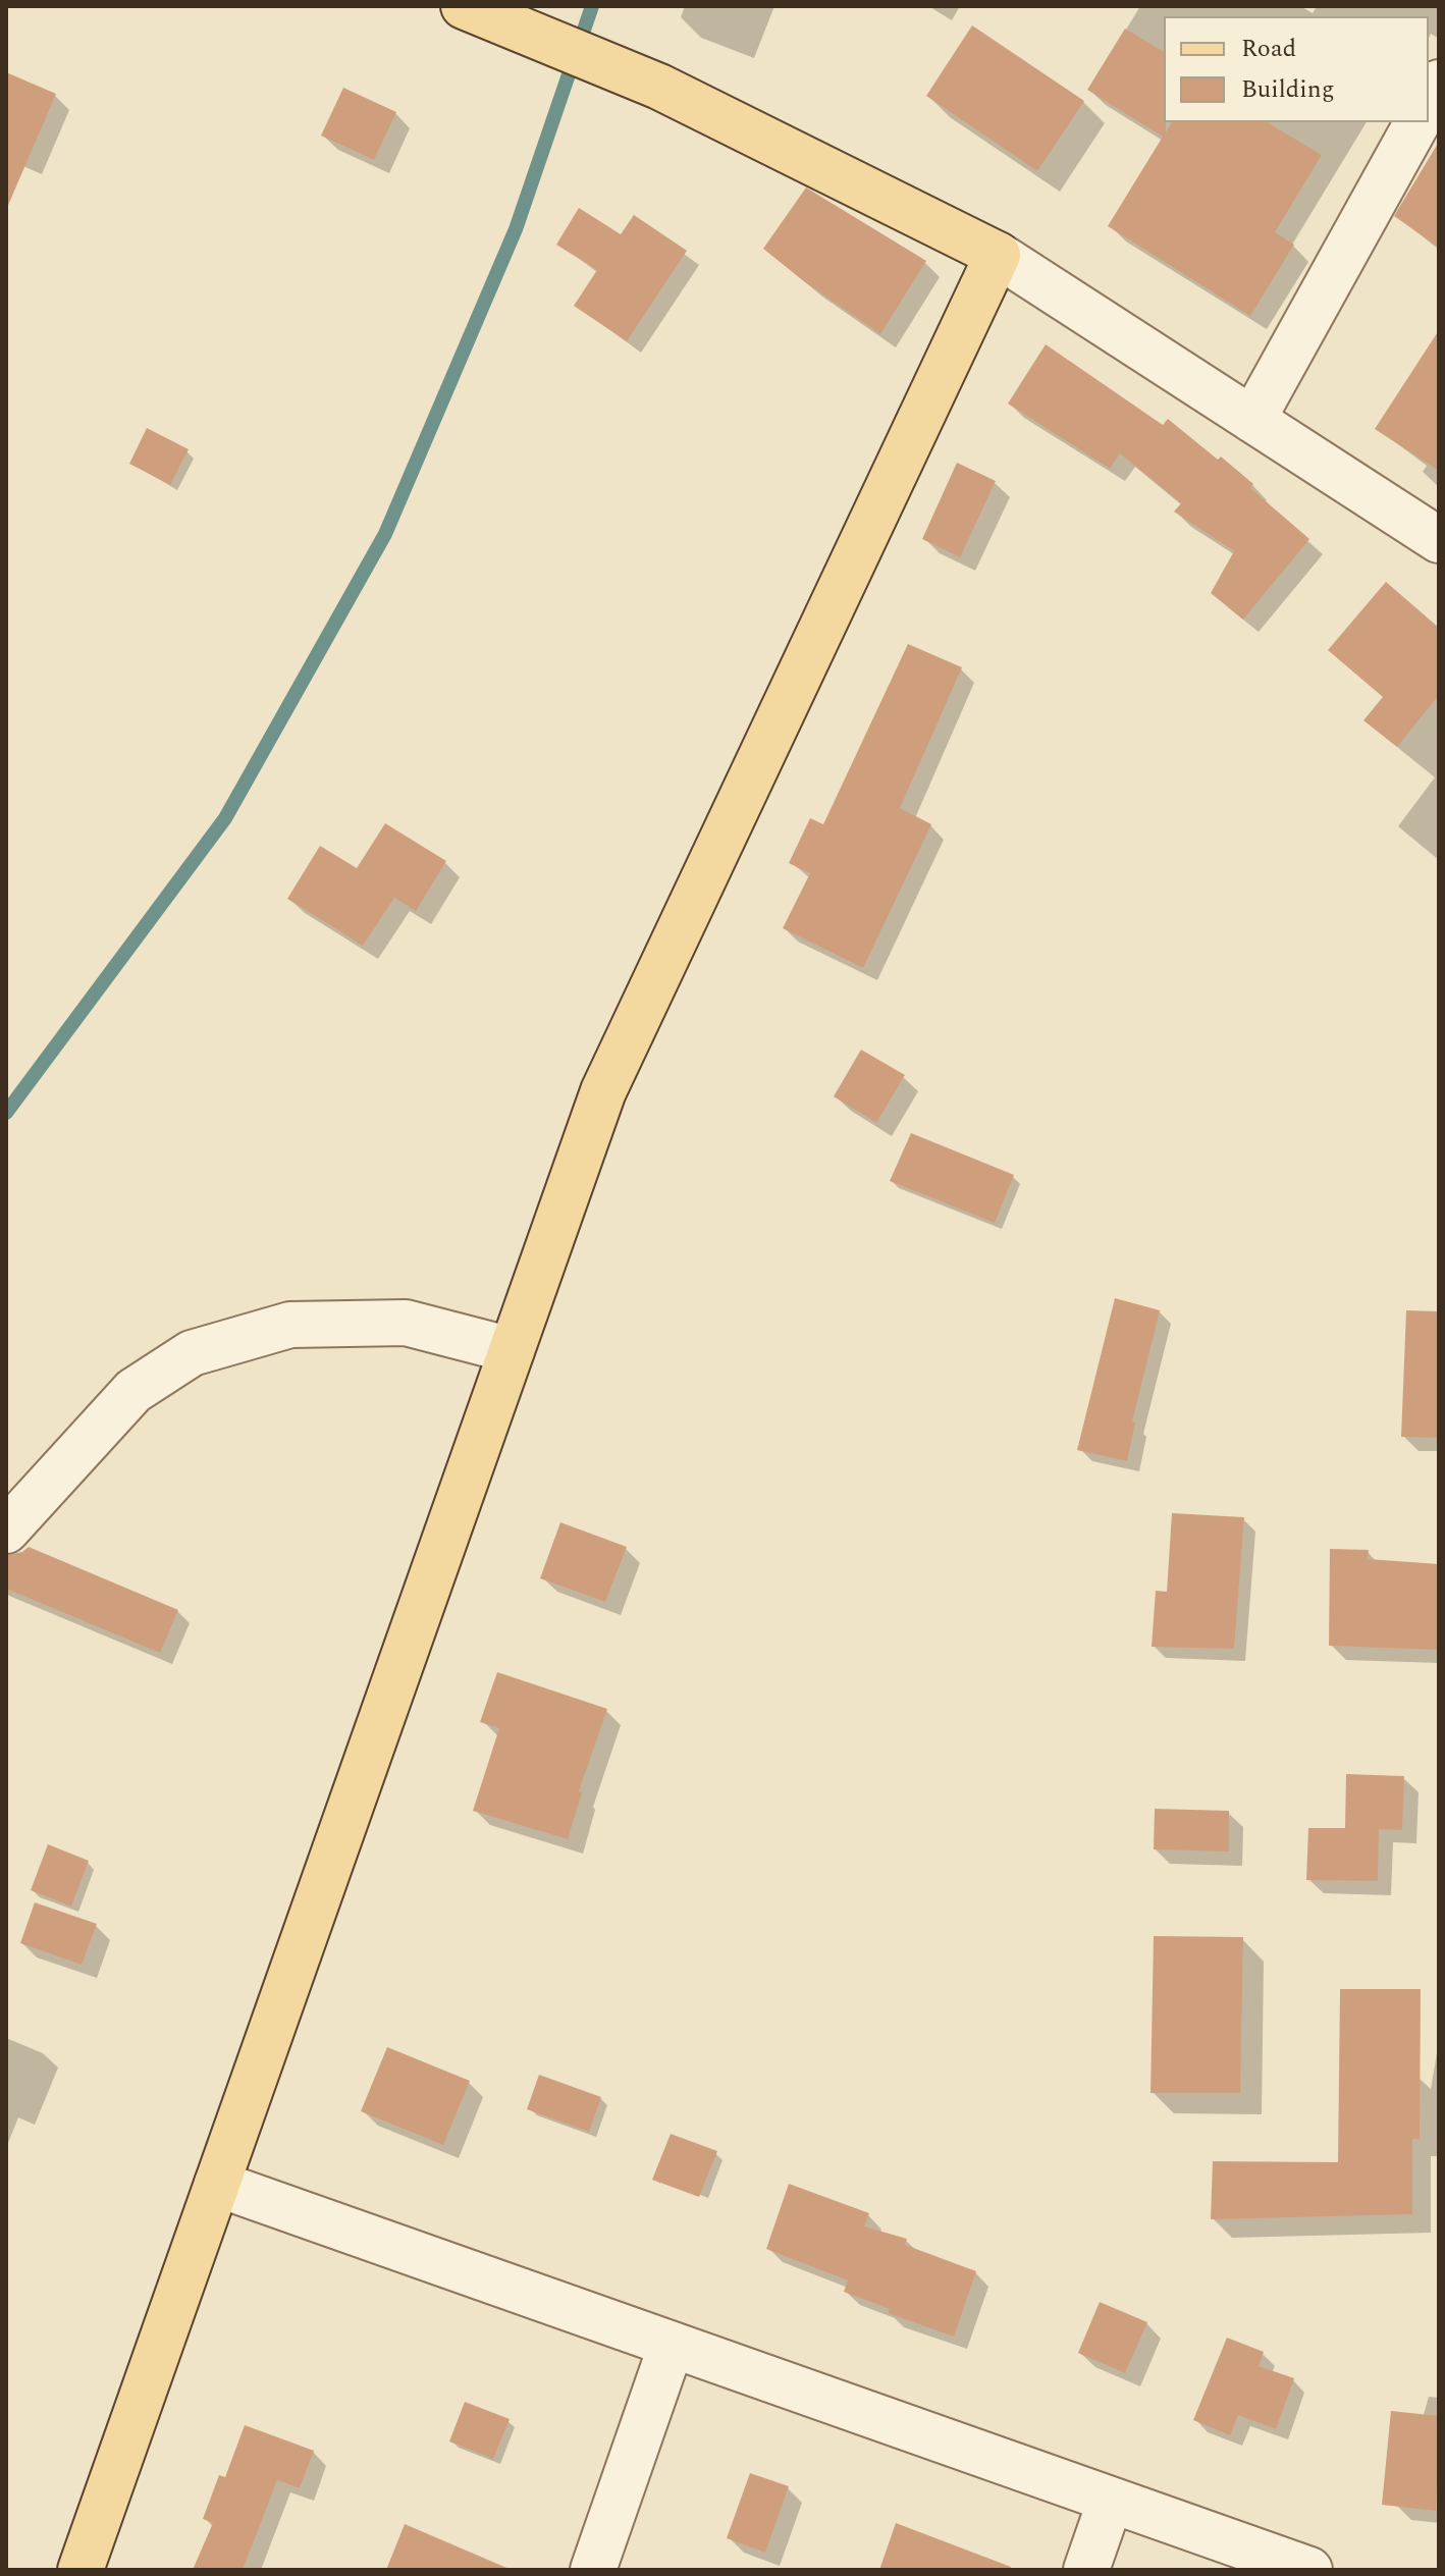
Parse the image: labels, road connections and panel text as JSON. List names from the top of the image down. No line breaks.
{"legend":["Road","Building"]}
